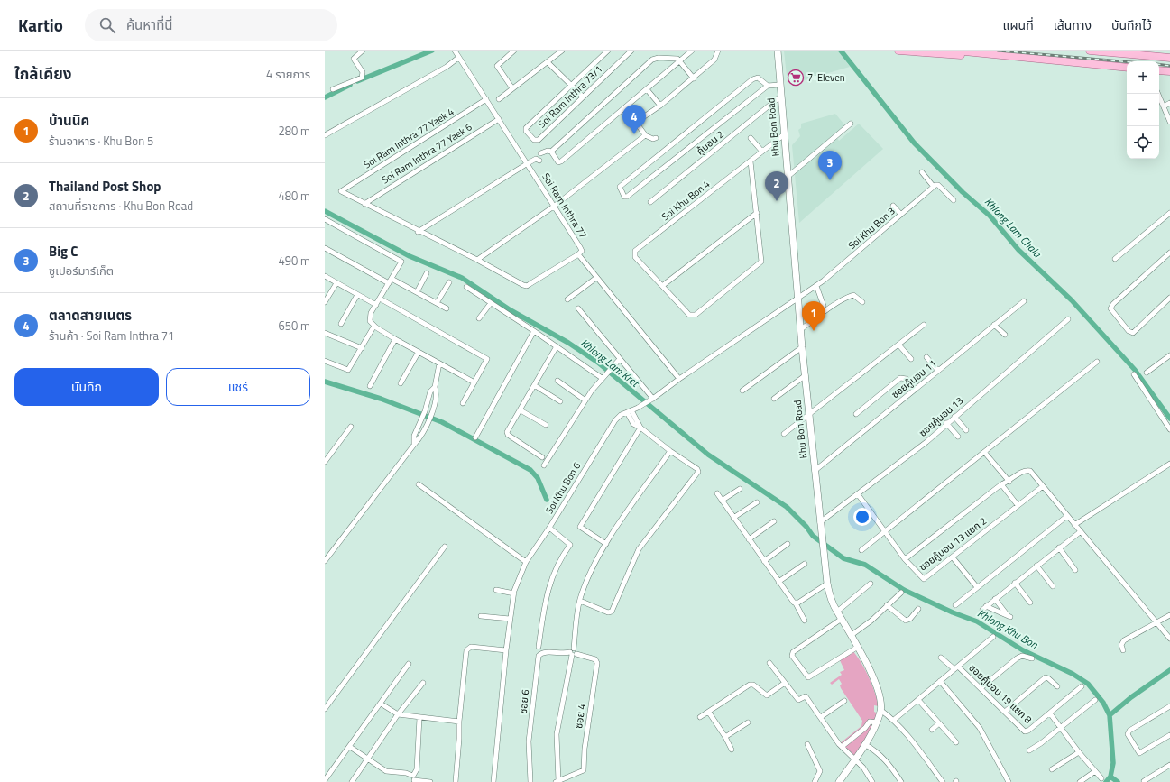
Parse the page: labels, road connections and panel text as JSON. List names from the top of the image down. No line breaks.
{"streets":{"main road":["Khu Bon Road"],"street":["Soi Ram Inthra 73/1","Soi Ram Inthra 77 Yaek 4","คู้บอน 2","Soi Ram Inthra 77 Yaek 6","Soi Khu Bon 4","Soi Ram Inthra 77","Soi Khu Bon 3","ซอยคู้บอน 11","ซอยคู้บอน 13","Soi Khu Bon 6","ซอยคู้บอน 13 แยก 2","ซอยคู้บอน 19 แยก 8","ซอย 6","ซอย 4"]},"crossings":[["Khu Bon Road","คู้บอน 2"],["Khu Bon Road","Soi Khu Bon 4"],["Khu Bon Road","Soi Khu Bon 3"],["Khu Bon Road","ซอยคู้บอน 11"],["Khu Bon Road","ซอยคู้บอน 13"],["Khu Bon Road","Soi Khu Bon 6"],["Soi Ram Inthra 77 Yaek 4","Soi Ram Inthra 77 Yaek 6"],["Soi Ram Inthra 77 Yaek 4","Soi Ram Inthra 77"],["Soi Ram Inthra 77 Yaek 6","Soi Ram Inthra 77"],["Soi Ram Inthra 77","Soi Khu Bon 6"],["Soi Khu Bon 3","Soi Khu Bon 6"],["ซอยคู้บอน 13","ซอยคู้บอน 13 แยก 2"],["ซอย 6","ซอย 4"]],"water":["Khlong Lam Chala","Khlong Lam Kret","Khlong Khu Bon"],"places":{"supermarket":["7-Eleven"]},"page":{"header":"Kartio","search":"ค้นหาที่นี่","nav":["แผนที่","เส้นทาง","บันทึกไว้"],"heading":["ใกล้เคียง","4 รายการ"],"map_buttons":["+","−"],"list":[{"mark":"1","name":"บ้านนิค","note":"ร้านอาหาร · Khu Bon 5","value":"280 m"},{"mark":"2","name":"Thailand Post Shop","note":"สถานที่ราชการ · Khu Bon Road","value":"480 m"},{"mark":"3","name":"Big C","note":"ซูเปอร์มาร์เก็ต","value":"490 m"},{"mark":"4","name":"ตลาดสายเนตร","note":"ร้านค้า · Soi Ram Inthra 71","value":"650 m"}],"pins":["4","3","2","1"],"buttons":["บันทึก","แชร์"]}}
